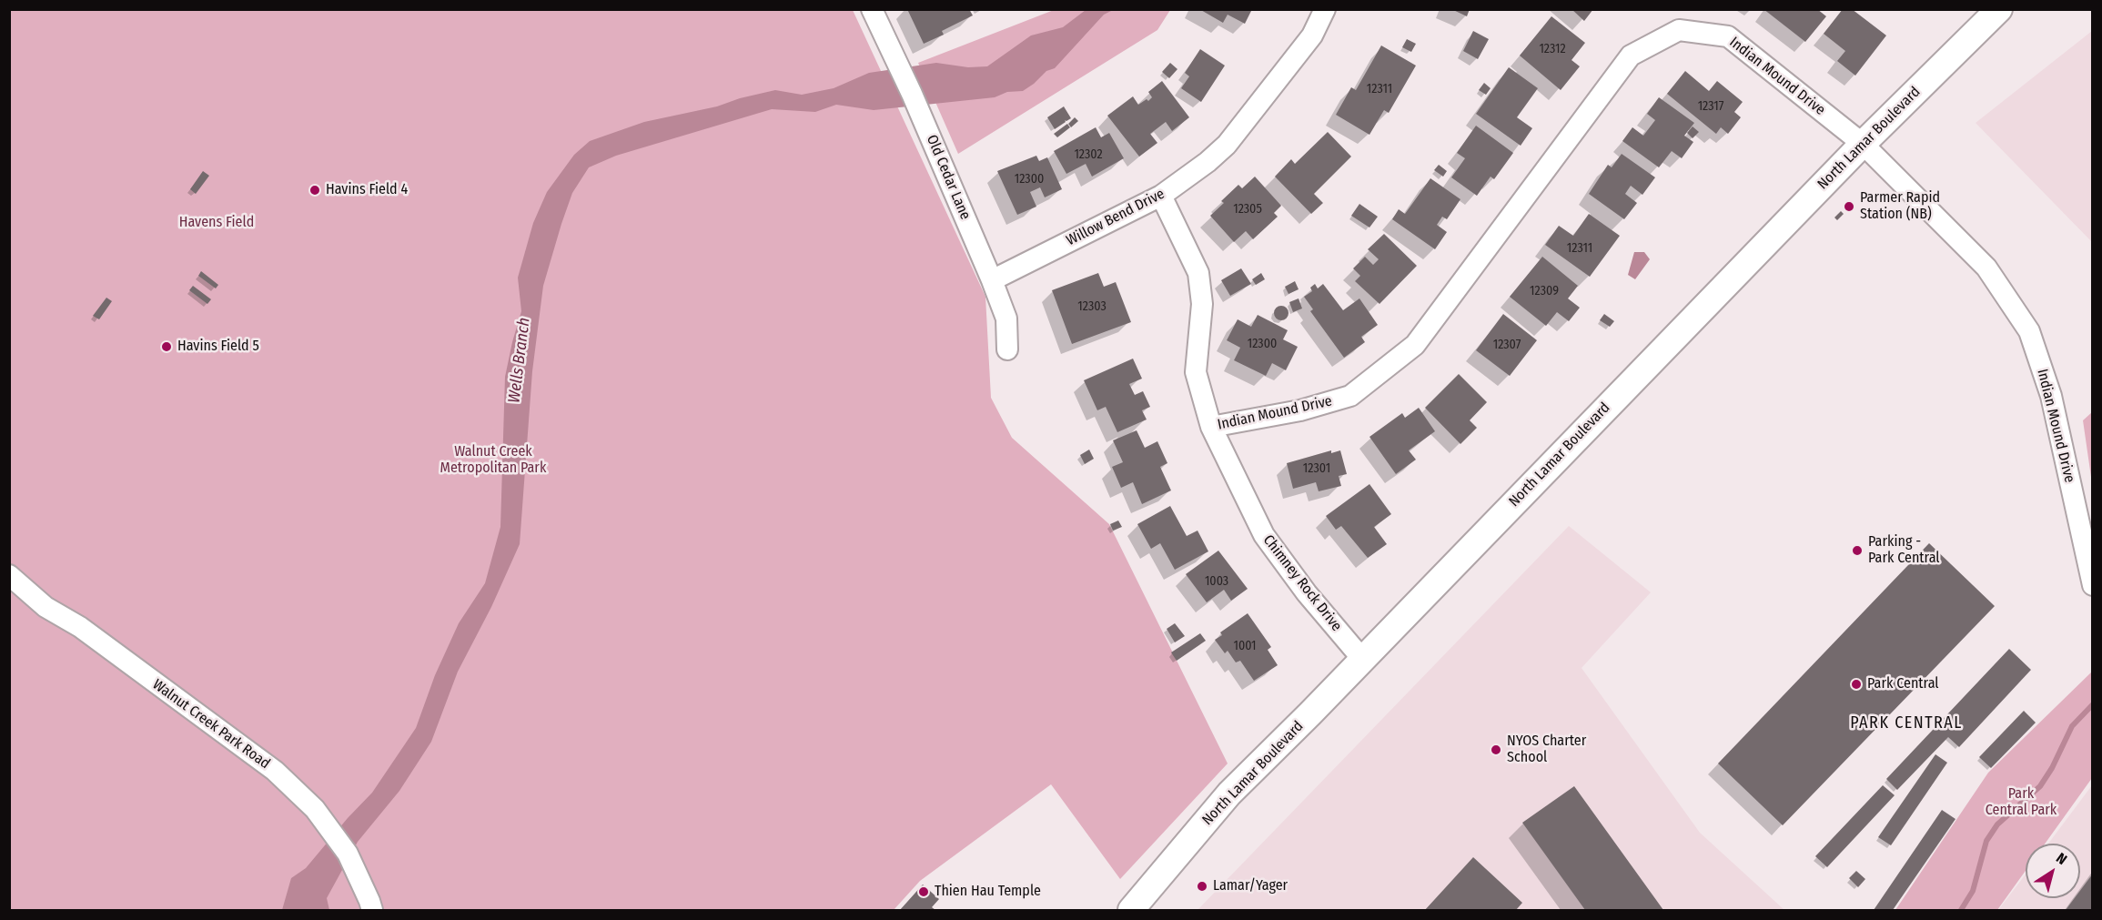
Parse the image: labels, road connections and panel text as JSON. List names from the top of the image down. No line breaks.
{"streets":{"main road":["North Lamar Boulevard"],"street":["Indian Mound Drive","Old Cedar Lane","Willow Bend Drive","Chimney Rock Drive","Walnut Creek Park Road"]},"crossings":[["Indian Mound Drive","North Lamar Boulevard"],["Indian Mound Drive","Chimney Rock Drive"],["North Lamar Boulevard","Chimney Rock Drive"],["Old Cedar Lane","Willow Bend Drive"],["Willow Bend Drive","Chimney Rock Drive"]],"districts":["PARK CENTRAL"],"water":["Wells Branch"],"parks":["Havens Field","Walnut Creek Metropolitan Park","Park Central Park"],"places":["Havins Field 4","Parmer Rapid Station (NB)","Havins Field 5","Parking - Park Central","Park Central","NYOS Charter School","Lamar/Yager","Thien Hau Temple"],"house_numbers":["12312","12311","12317","12302","12300","12305","12311","12309","12303","12300","12307","12301","1003","1001"],"north":"top right"}
